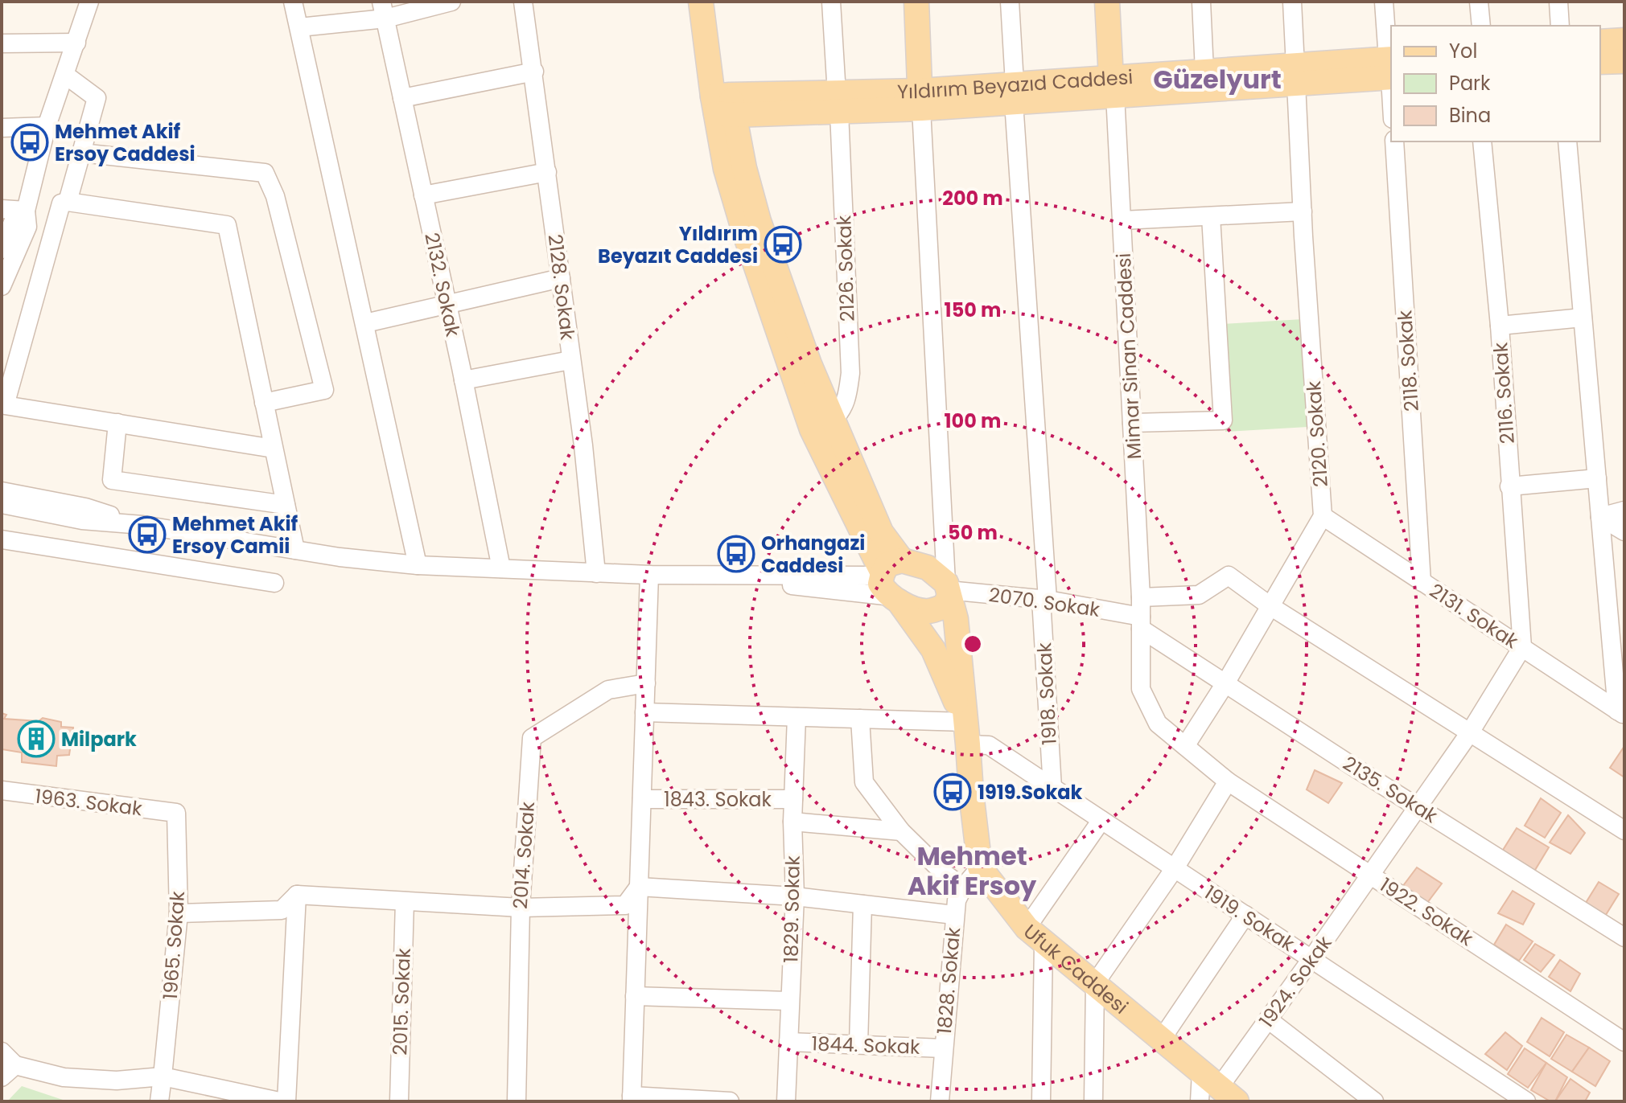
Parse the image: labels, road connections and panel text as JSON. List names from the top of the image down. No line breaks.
{"streets":{"main road":["Yıldırım Beyazıd Caddesi","Mimar Sinan Caddesi","Ufuk Caddesi"],"street":["2126. Sokak","2132. Sokak","2128. Sokak","2118. Sokak","2116. Sokak","2120. Sokak","2070. Sokak","2131. Sokak","1918. Sokak","2135. Sokak","1843. Sokak","1963. Sokak","2014. Sokak","1829. Sokak","1922. Sokak","1919. Sokak","1965. Sokak","1828. Sokak","1924. Sokak","2015. Sokak","1844. Sokak"]},"crossings":[["Yıldırım Beyazıd Caddesi","2126. Sokak"],["Yıldırım Beyazıd Caddesi","Mimar Sinan Caddesi"],["Yıldırım Beyazıd Caddesi","2120. Sokak"],["Yıldırım Beyazıd Caddesi","1918. Sokak"],["Mimar Sinan Caddesi","2070. Sokak"],["Mimar Sinan Caddesi","2135. Sokak"],["Mimar Sinan Caddesi","1922. Sokak"],["2118. Sokak","2131. Sokak"],["2116. Sokak","2131. Sokak"],["2116. Sokak","1924. Sokak"],["2120. Sokak","2131. Sokak"],["2070. Sokak","1918. Sokak"],["2070. Sokak","2135. Sokak"],["2131. Sokak","1924. Sokak"],["1918. Sokak","1919. Sokak"],["2135. Sokak","1924. Sokak"],["1843. Sokak","1829. Sokak"],["1963. Sokak","1965. Sokak"],["1829. Sokak","1844. Sokak"],["1922. Sokak","1924. Sokak"],["1919. Sokak","1924. Sokak"],["Ufuk Caddesi","1828. Sokak"],["Ufuk Caddesi","1924. Sokak"],["1828. Sokak","1844. Sokak"]],"districts":["Güzelyurt","Mehmet Akif Ersoy"],"places":{"bus stop":["Mehmet Akif Ersoy Caddesi","Yıldırım Beyazıt Caddesi","Mehmet Akif Ersoy Camii","Orhangazi Caddesi","1919.Sokak"],"building":["Milpark"]},"legend":["Yol","Park","Bina"],"rings":["200 m","150 m","100 m","50 m"]}
